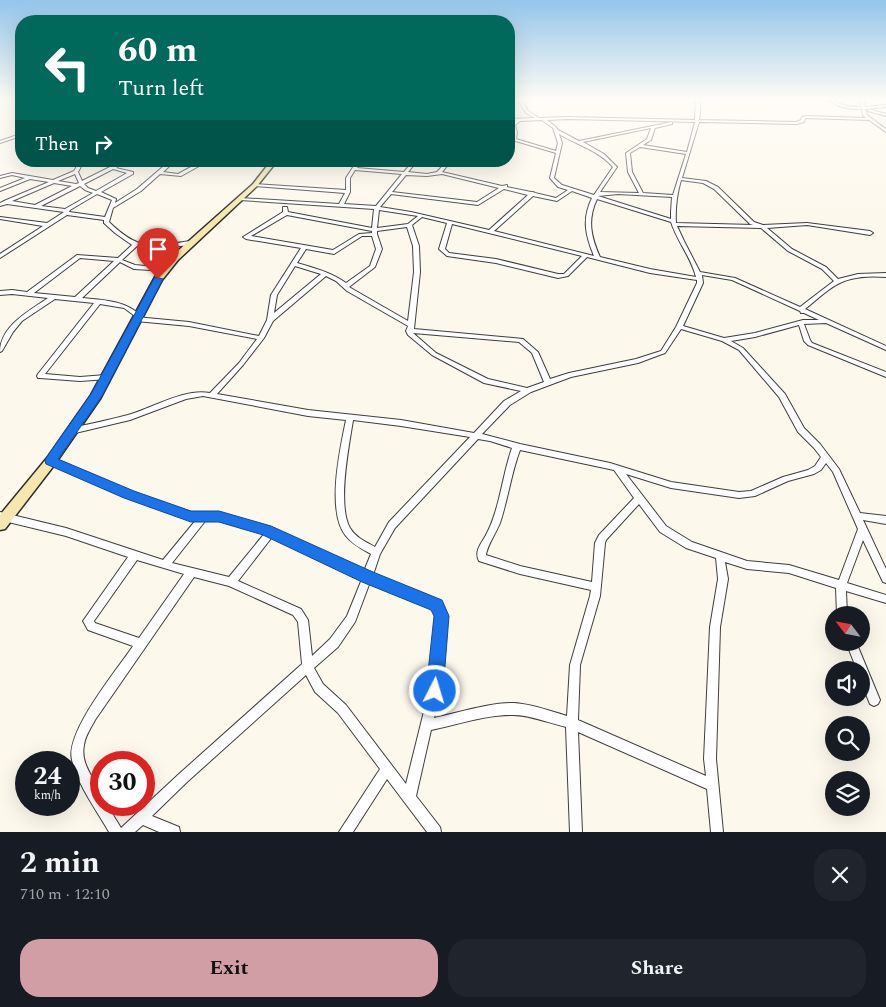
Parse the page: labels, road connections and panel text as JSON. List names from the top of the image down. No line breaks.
{"north":"top left","page":{"turn":["60 m","Turn left"],"then":"Then","speed":"24 km/h","limit":"30","heading":["2 min","710 m · 12:10"],"buttons":["Exit","Share"]}}
